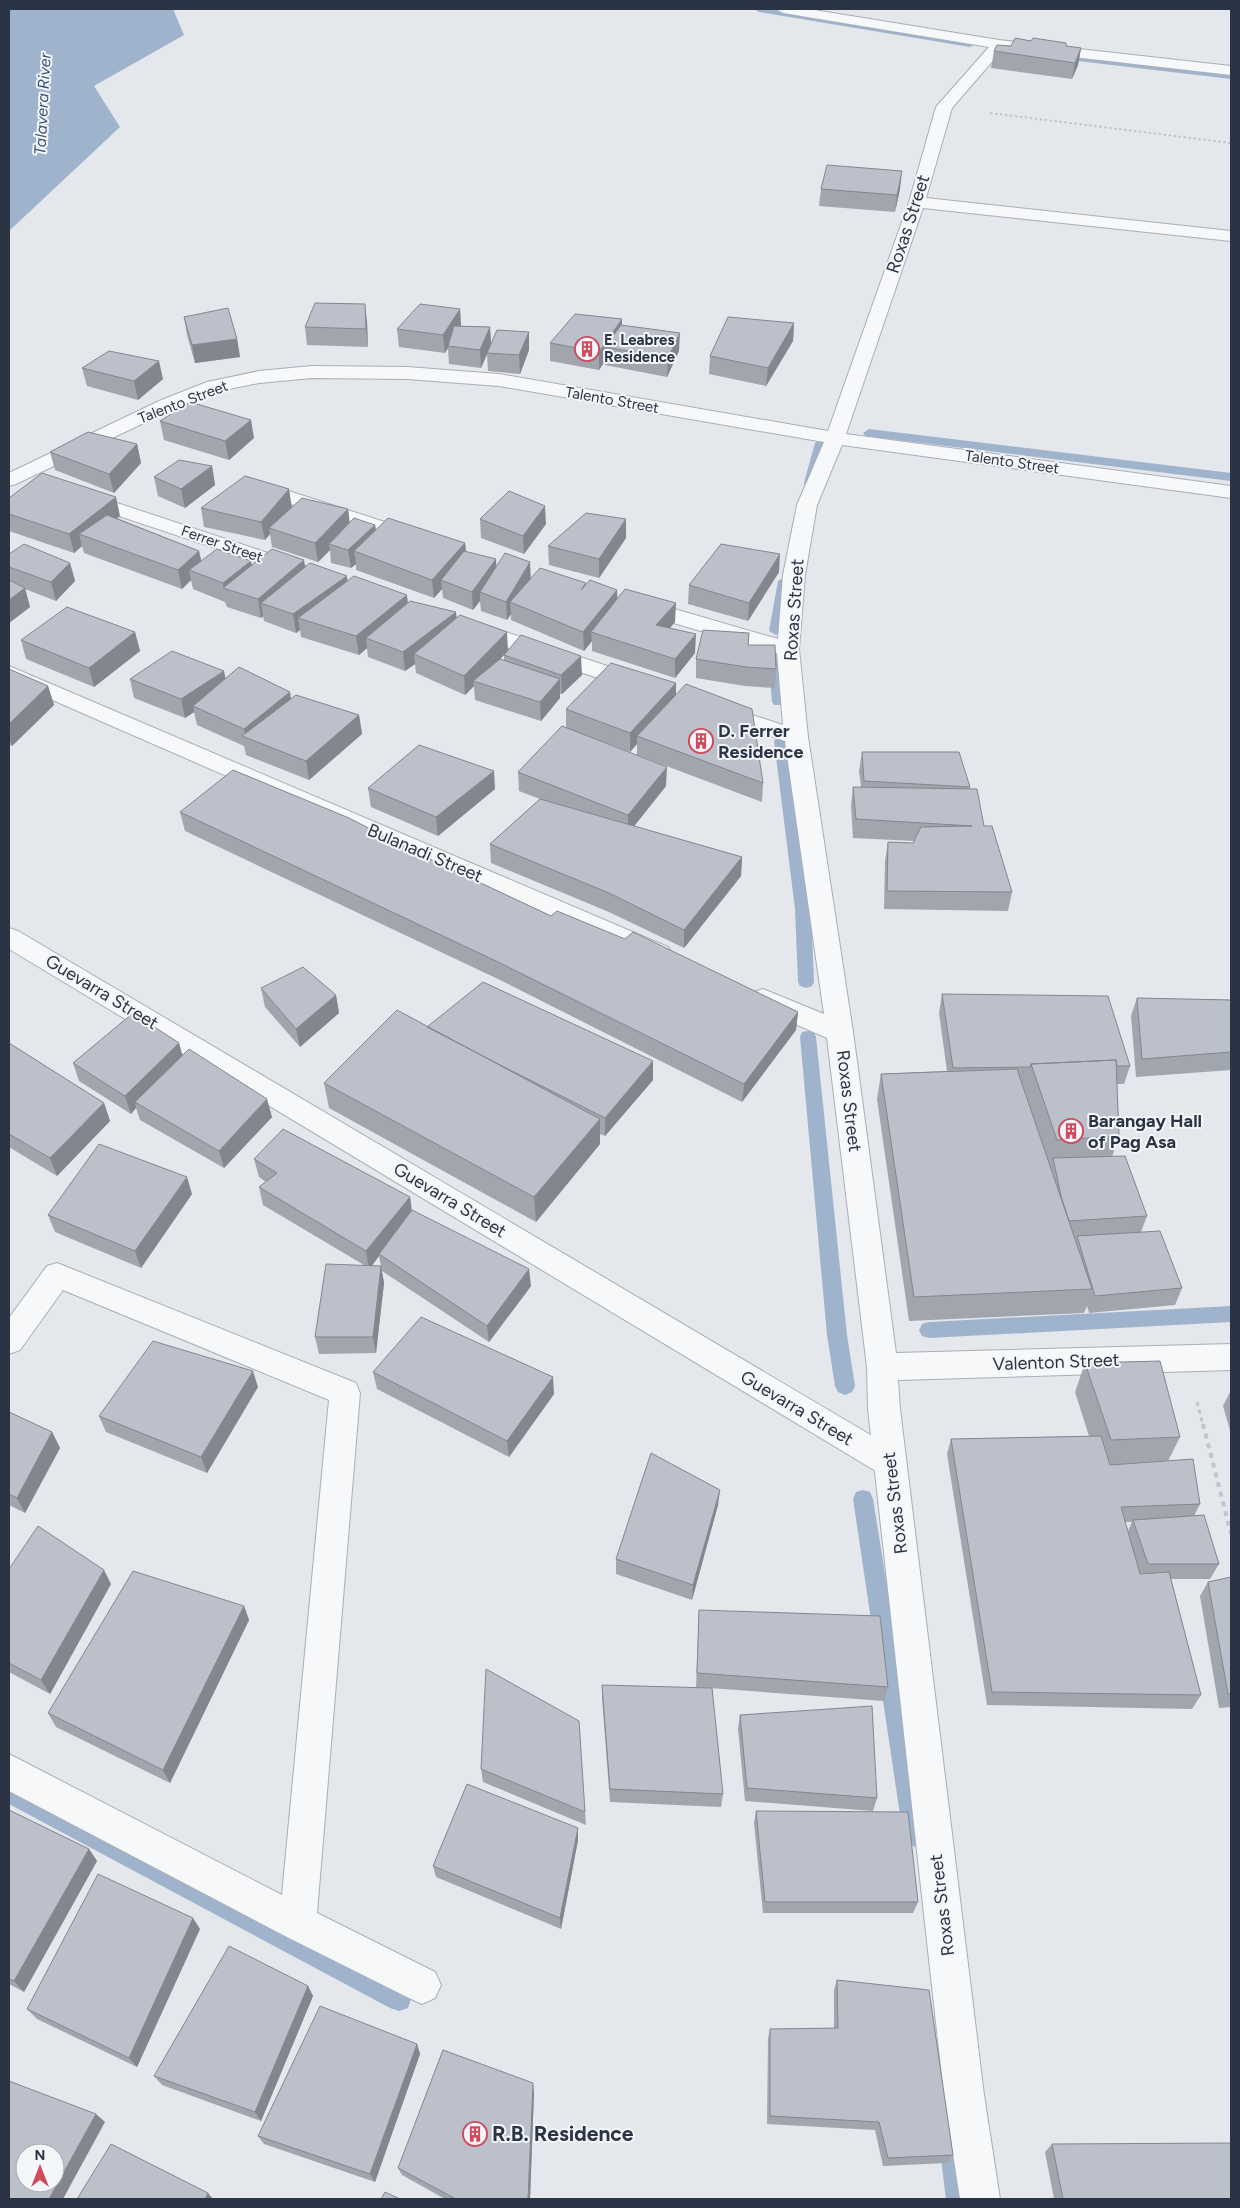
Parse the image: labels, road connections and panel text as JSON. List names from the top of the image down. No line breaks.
{"streets":{"street":["Roxas Street","Talento Street","Ferrer Street","Bulanadi Street","Guevarra Street","Valenton Street"]},"crossings":[["Roxas Street","Talento Street"],["Roxas Street","Guevarra Street"],["Roxas Street","Valenton Street"],["Talento Street","Ferrer Street"]],"water":["Talavera River"],"places":{"building":["E. Leabres Residence","D. Ferrer Residence","Barangay Hall of Pag Asa","R.B. Residence"]},"north":"top"}
